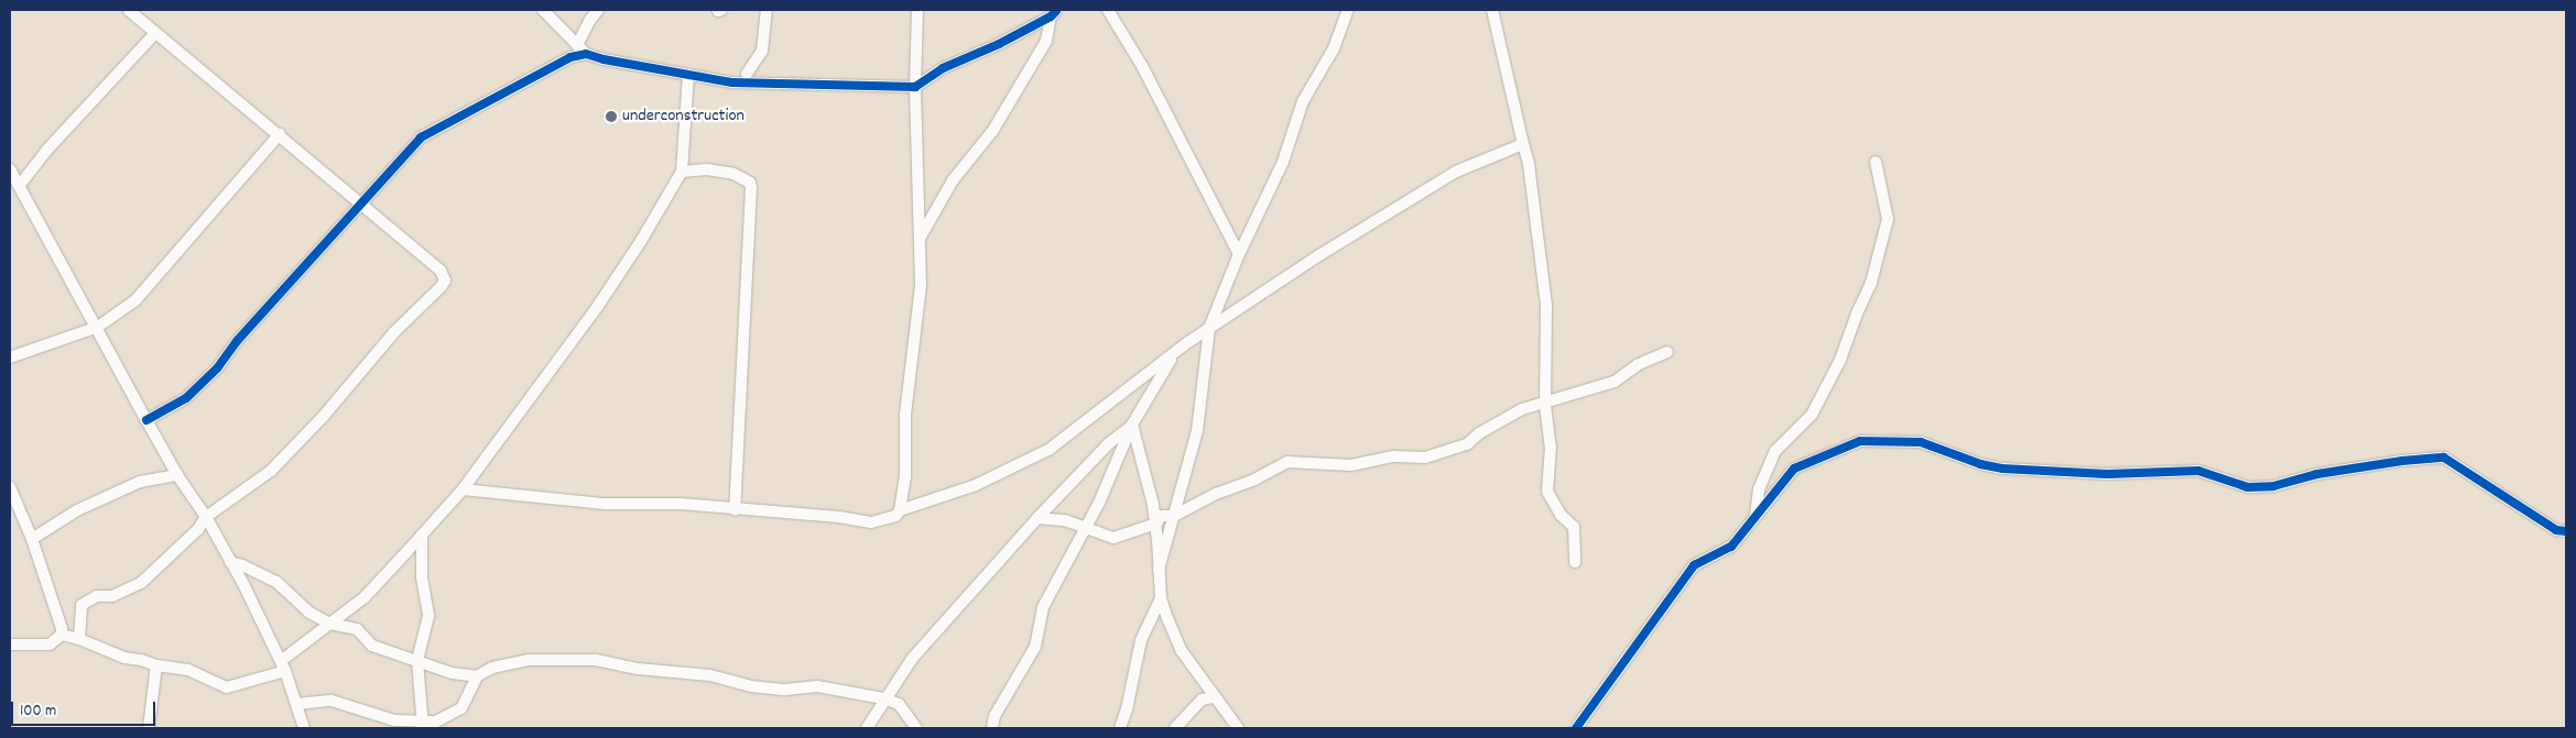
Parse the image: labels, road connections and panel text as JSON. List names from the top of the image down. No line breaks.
{"places":["underconstruction"],"scale_bar":"100 m"}
